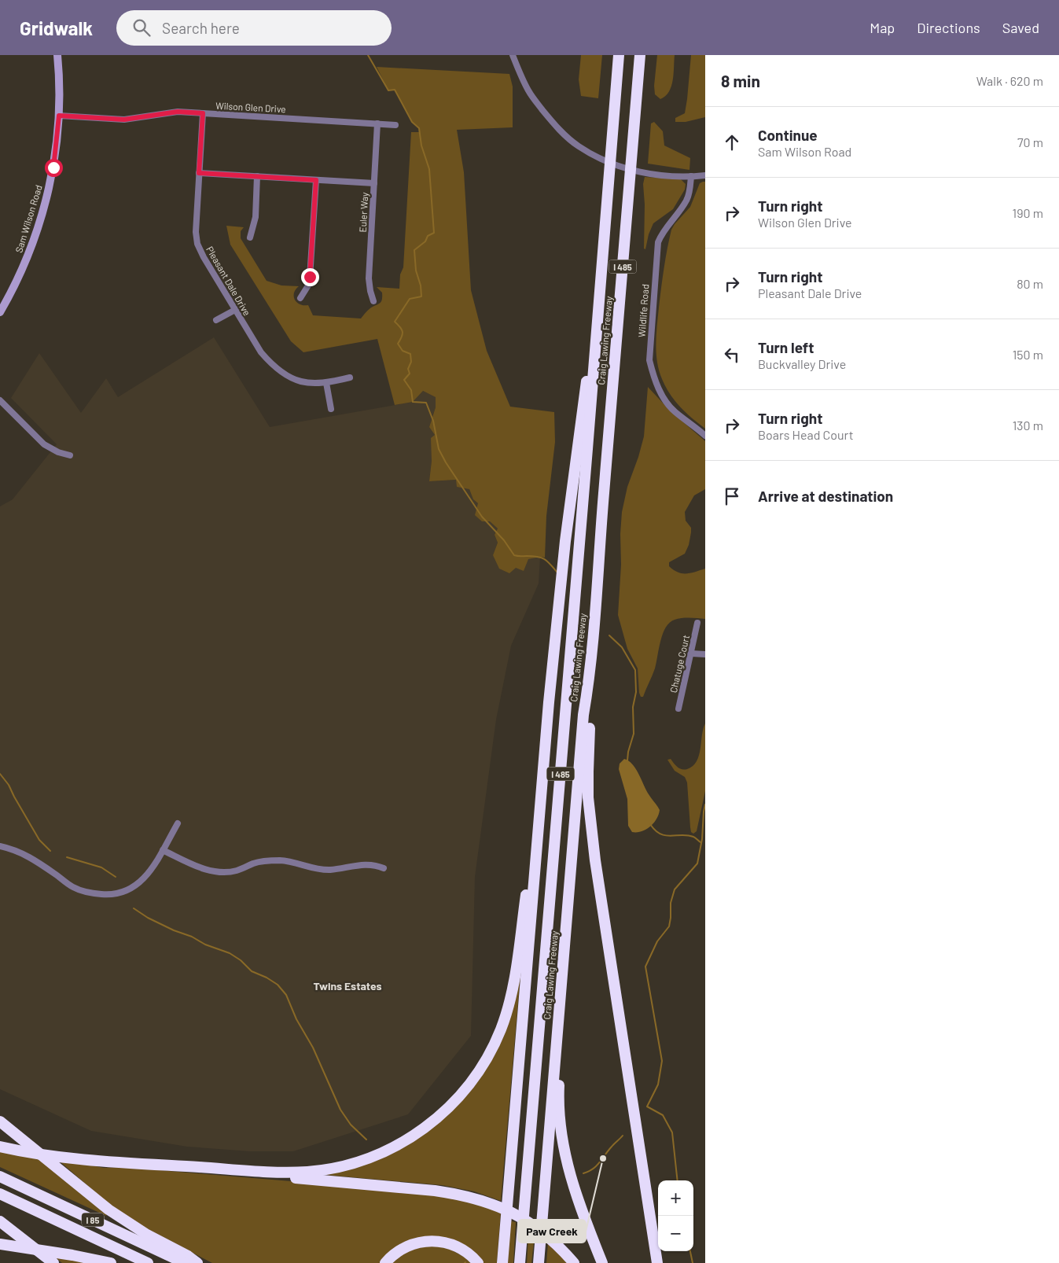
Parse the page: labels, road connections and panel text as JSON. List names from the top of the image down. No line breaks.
{"streets":{"highway":["I 485","Craig Lawing Freeway","I 85"],"street":["Wilson Glen Drive","Euler Way","Sam Wilson Road","Pleasant Dale Drive","Wildlife Road","Chatuge Court"]},"crossings":[["Wilson Glen Drive","Euler Way"],["Wilson Glen Drive","Sam Wilson Road"],["Wilson Glen Drive","Pleasant Dale Drive"]],"districts":["Twins Estates"],"places":["Paw Creek"],"page":{"header":"Gridwalk","search":"Search here","nav":["Map","Directions","Saved"],"heading":["8 min","Walk · 620 m"],"list":[["Continue","Sam Wilson Road","70 m"],["Turn right","Wilson Glen Drive","190 m"],["Turn right","Pleasant Dale Drive","80 m"],["Turn left","Buckvalley Drive","150 m"],["Turn right","Boars Head Court","130 m"],"Arrive at destination"],"map_buttons":["+","−"]}}
